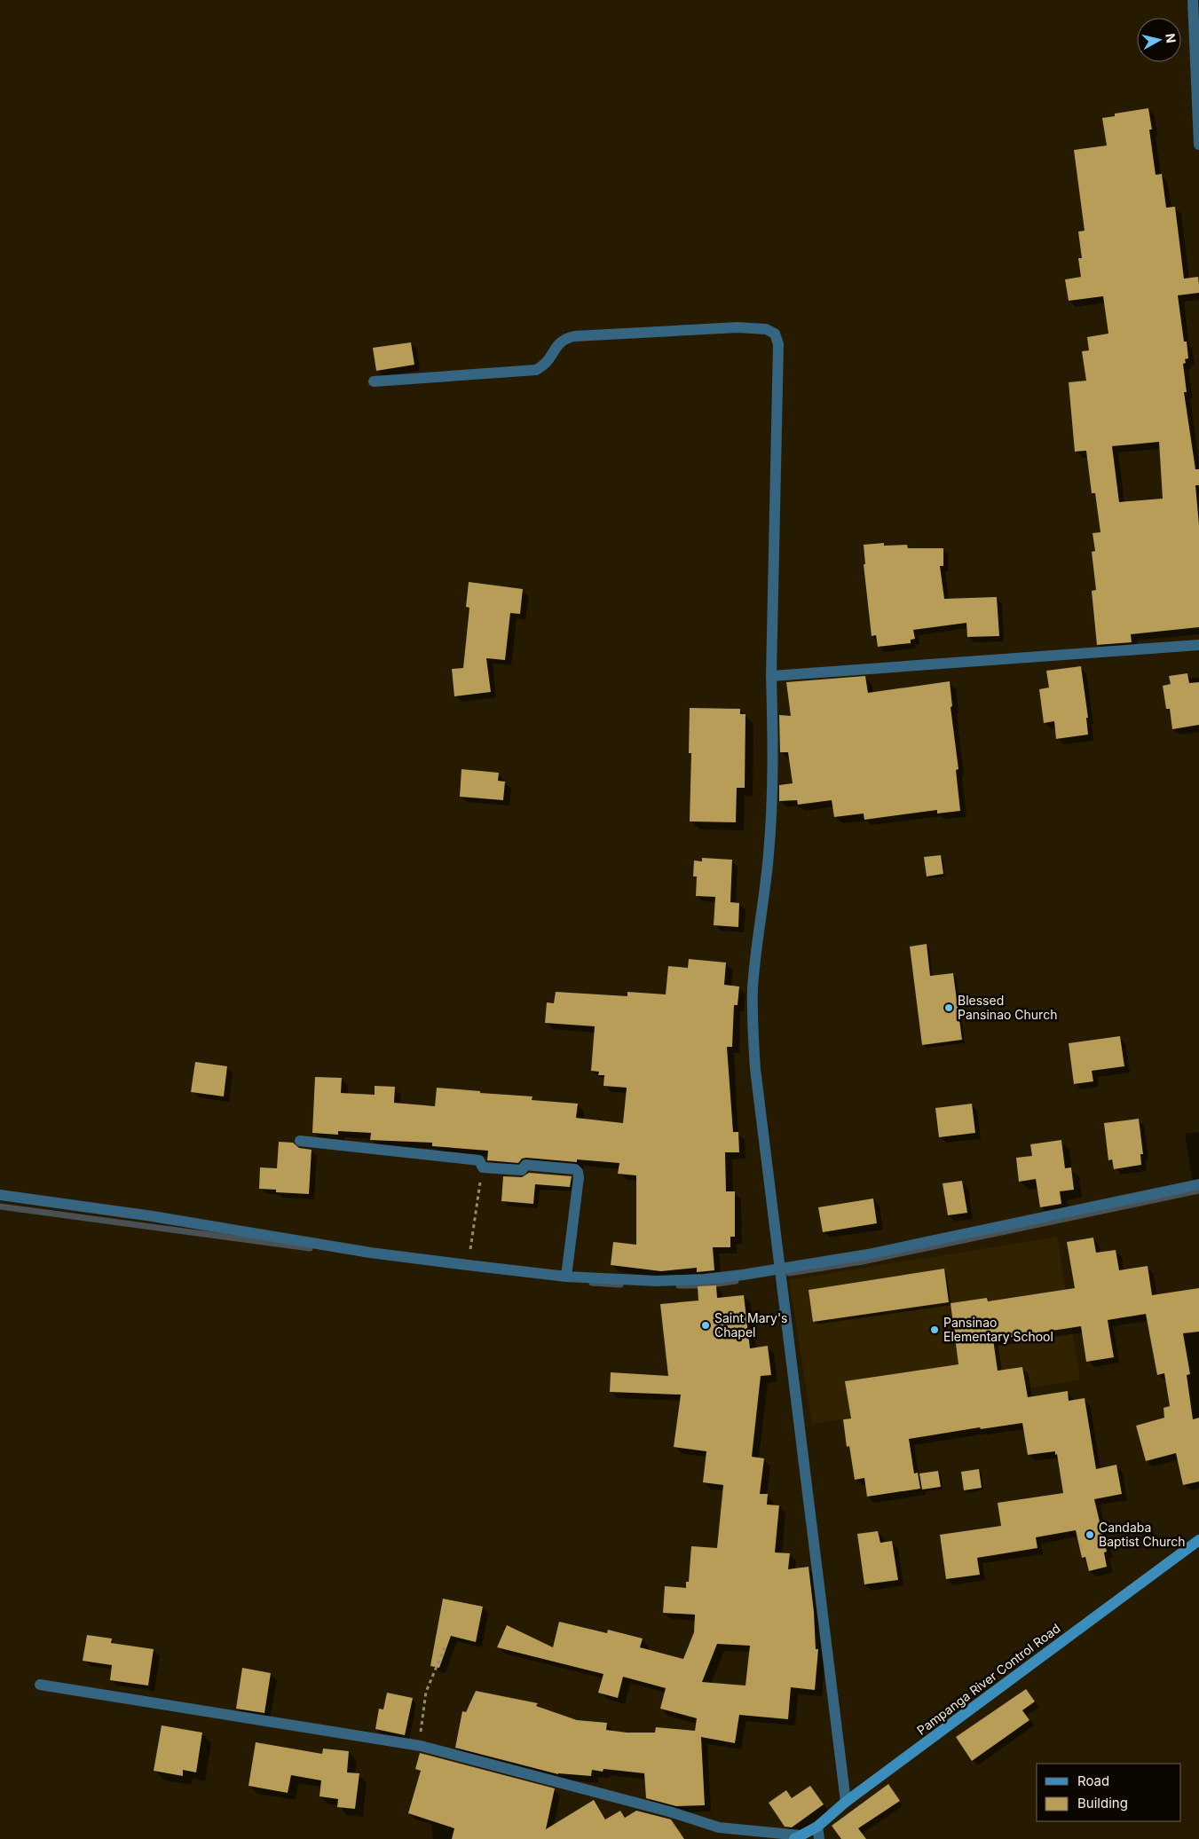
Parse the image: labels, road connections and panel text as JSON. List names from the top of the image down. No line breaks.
{"streets":{"main road":["Pampanga River Control Road"]},"places":["Blessed Pansinao Church","Saint Mary's Chapel","Pansinao Elementary School","Candaba Baptist Church"],"legend":["Road","Building"],"north":"right"}
